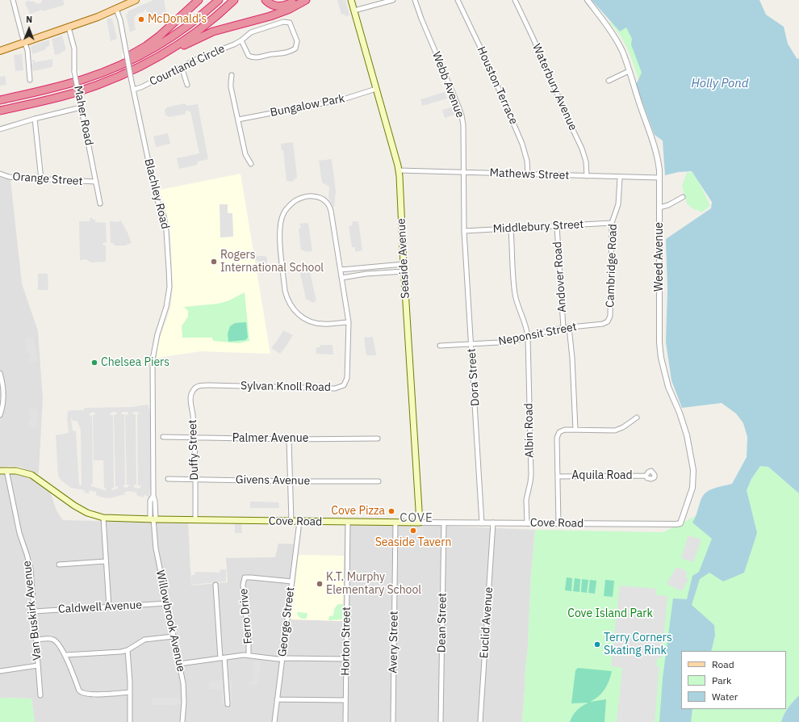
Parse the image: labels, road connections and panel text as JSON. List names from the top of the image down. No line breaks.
{"streets":{"main road":["Seaside Avenue","Cove Road"],"street":["Courtland Circle","Webb Avenue","Houston Terrace","Waterbury Avenue","Bungalow Park","Maher Road","Mathews Street","Orange Street","Blachley Road","Middlebury Street","Weed Avenue","Cambridge Road","Andover Road","Neponsit Street","Dora Street","Sylvan Knoll Road","Albin Road","Palmer Avenue","Duffy Street","Aquila Road","Givens Avenue","Caldwell Avenue","Van Buskirk Avenue","Ferro Drive","Willowbrook Avenue","George Street","Dean Street","Euclid Avenue","Horton Street","Avery Street"]},"crossings":[["Courtland Circle","Blachley Road"],["Webb Avenue","Mathews Street"],["Webb Avenue","Middlebury Street"],["Webb Avenue","Dora Street"],["Houston Terrace","Mathews Street"],["Waterbury Avenue","Mathews Street"],["Bungalow Park","Seaside Avenue"],["Maher Road","Orange Street"],["Mathews Street","Weed Avenue"],["Mathews Street","Seaside Avenue"],["Mathews Street","Cambridge Road"],["Blachley Road","Cove Road"],["Blachley Road","Willowbrook Avenue"],["Middlebury Street","Cambridge Road"],["Middlebury Street","Andover Road"],["Middlebury Street","Dora Street"],["Middlebury Street","Albin Road"],["Weed Avenue","Cove Road"],["Seaside Avenue","Cove Road"],["Cambridge Road","Neponsit Street"],["Andover Road","Neponsit Street"],["Neponsit Street","Dora Street"],["Neponsit Street","Albin Road"],["Dora Street","Cove Road"],["Sylvan Knoll Road","Duffy Street"],["Albin Road","Cove Road"],["Palmer Avenue","Duffy Street"],["Duffy Street","Givens Avenue"],["Duffy Street","Cove Road"],["Cove Road","Van Buskirk Avenue"],["Cove Road","Willowbrook Avenue"],["Cove Road","George Street"],["Cove Road","Dean Street"],["Cove Road","Euclid Avenue"],["Cove Road","Horton Street"],["Cove Road","Avery Street"],["Caldwell Avenue","Van Buskirk Avenue"],["Caldwell Avenue","Willowbrook Avenue"],["Ferro Drive","George Street"]],"districts":["COVE"],"water":["Holly Pond"],"parks":["Cove Island Park"],"places":["McDonald's","Rogers International School","Chelsea Piers","Cove Pizza","Seaside Tavern","K.T. Murphy Elementary School","Terry Corners Skating Rink"],"legend":["Road","Park","Water"],"north":"top"}
